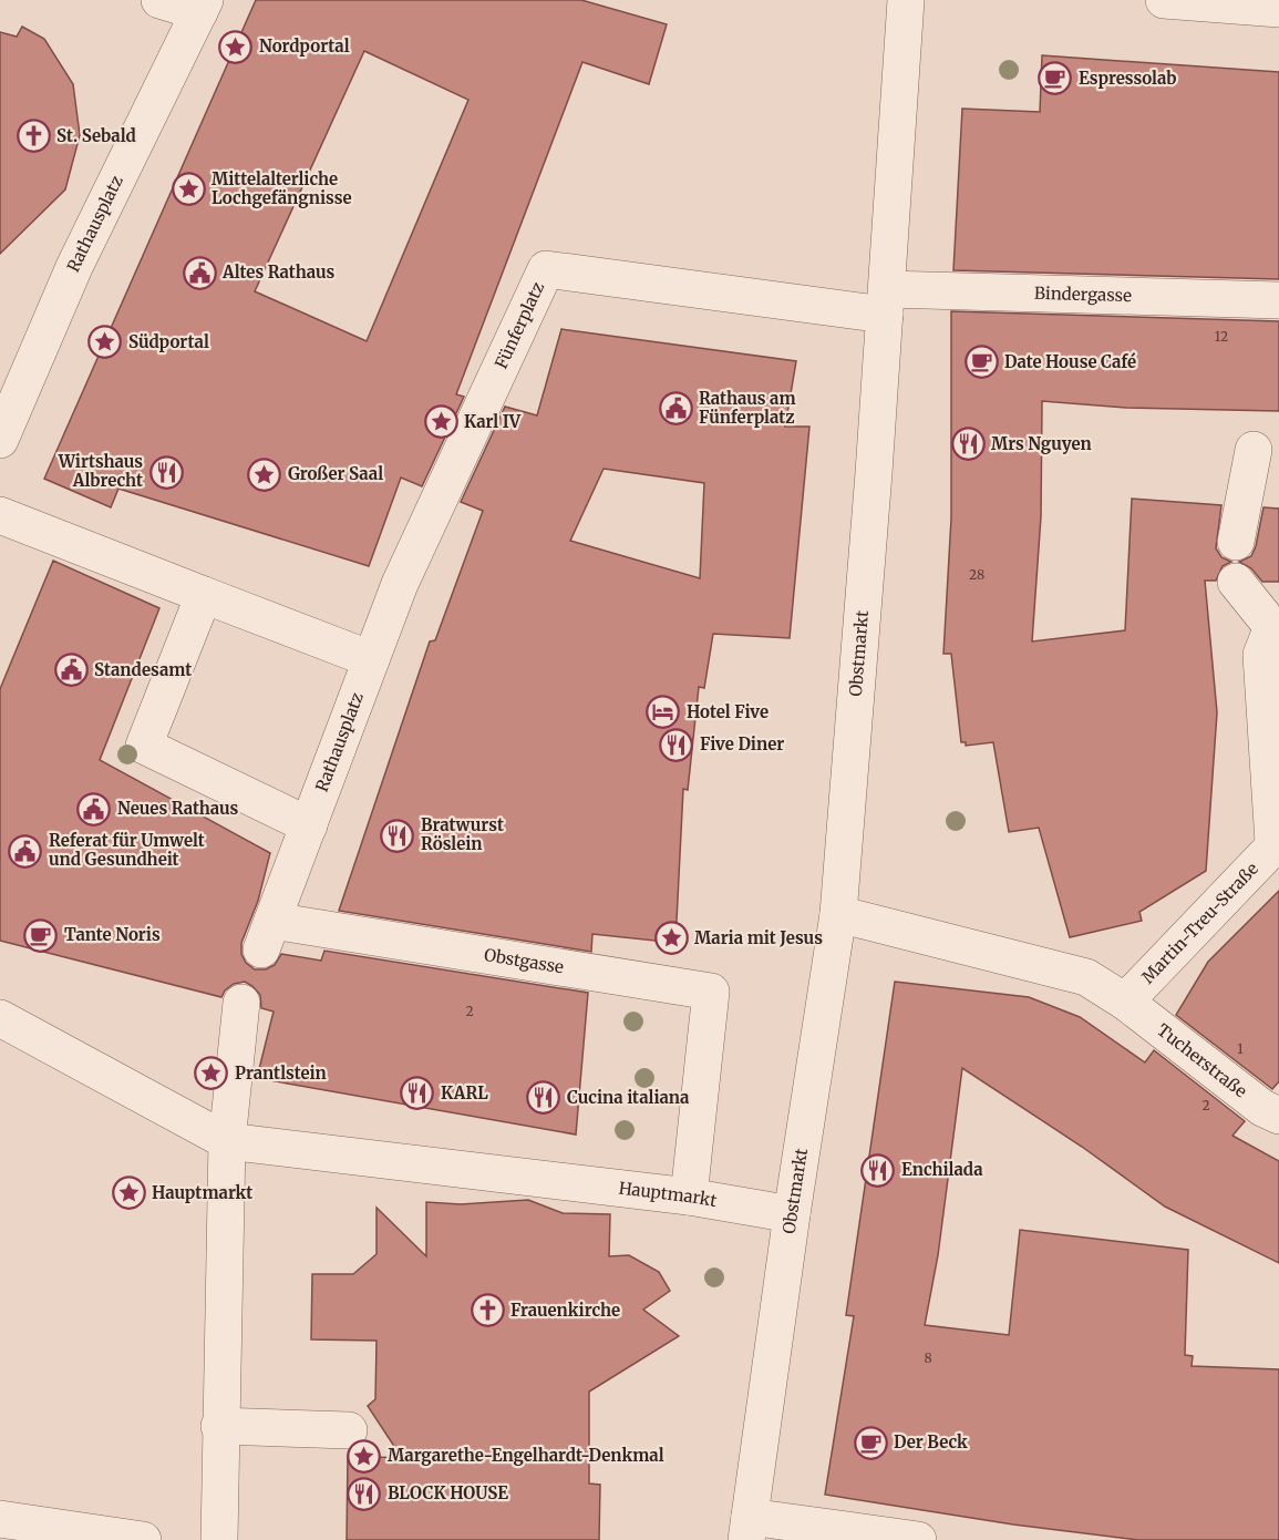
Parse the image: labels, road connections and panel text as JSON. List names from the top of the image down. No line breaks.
{"streets":{"street":["Rathausplatz","Bindergasse","Fünferplatz","Obstmarkt","Martin-Treu-Straße","Obstgasse","Tucherstraße","Hauptmarkt"]},"crossings":[["Rathausplatz","Fünferplatz"],["Rathausplatz","Obstgasse"],["Bindergasse","Fünferplatz"],["Bindergasse","Obstmarkt"],["Fünferplatz","Obstmarkt"],["Obstmarkt","Hauptmarkt"],["Martin-Treu-Straße","Tucherstraße"],["Obstgasse","Hauptmarkt"]],"places":{"place":["Nordportal","Mittelalterliche Lochgefängnisse","Südportal","Karl IV","Großer Saal","Maria mit Jesus","Prantlstein","Hauptmarkt","Margarethe-Engelhardt-Denkmal"],"cafe":["Espressolab","Date House Café","Tante Noris","Der Beck"],"church":["St. Sebald","Frauenkirche"],"public building":["Altes Rathaus","Rathaus am Fünferplatz","Standesamt","Neues Rathaus","Referat für Umwelt und Gesundheit"],"restaurant":["Mrs Nguyen","Wirtshaus Albrecht","Five Diner","Bratwurst Röslein","KARL","Cucina italiana","Enchilada","BLOCK HOUSE"],"hotel":["Hotel Five"]},"house_numbers":["12","28","2","1","2","8"]}
